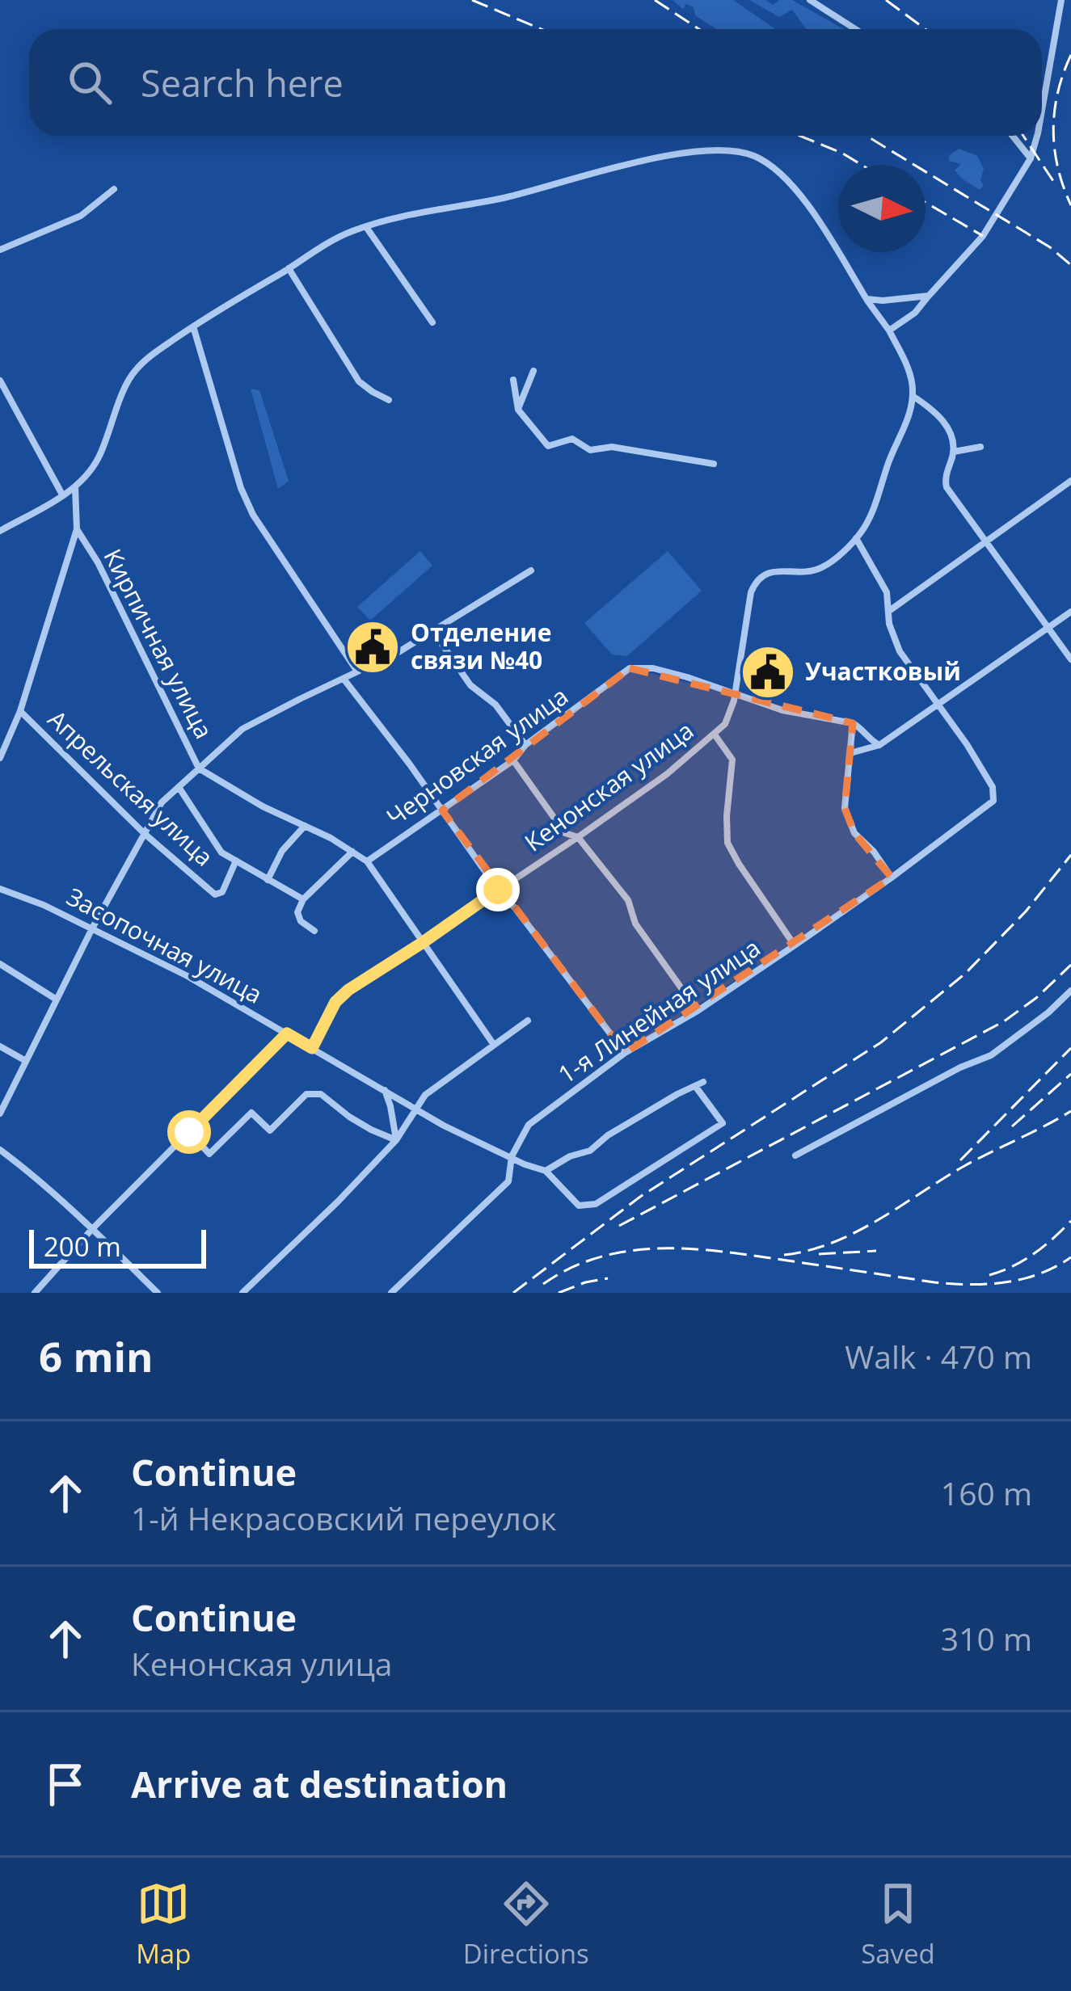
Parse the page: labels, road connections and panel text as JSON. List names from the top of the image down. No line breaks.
{"streets":{"street":["Кирпичная улица","Черновская улица","Кенонская улица","Апрельская улица","Засопочная улица","1-я Линейная улица"]},"crossings":[["Кирпичная улица","Черновская улица"],["Кирпичная улица","Кенонская улица"],["Черновская улица","Кенонская улица"],["Кенонская улица","Засопочная улица"],["Засопочная улица","1-я Линейная улица"]],"places":{"public building":["Отделение связи №40","Участковый"]},"scale_bar":"200 m","north":"right","page":{"search":"Search here","scale":"200 m","heading":["6 min","Walk · 470 m"],"list":[["Continue","1-й Некрасовский переулок","160 m"],["Continue","Кенонская улица","310 m"],"Arrive at destination"],"nav":["Map","Directions","Saved"]}}
